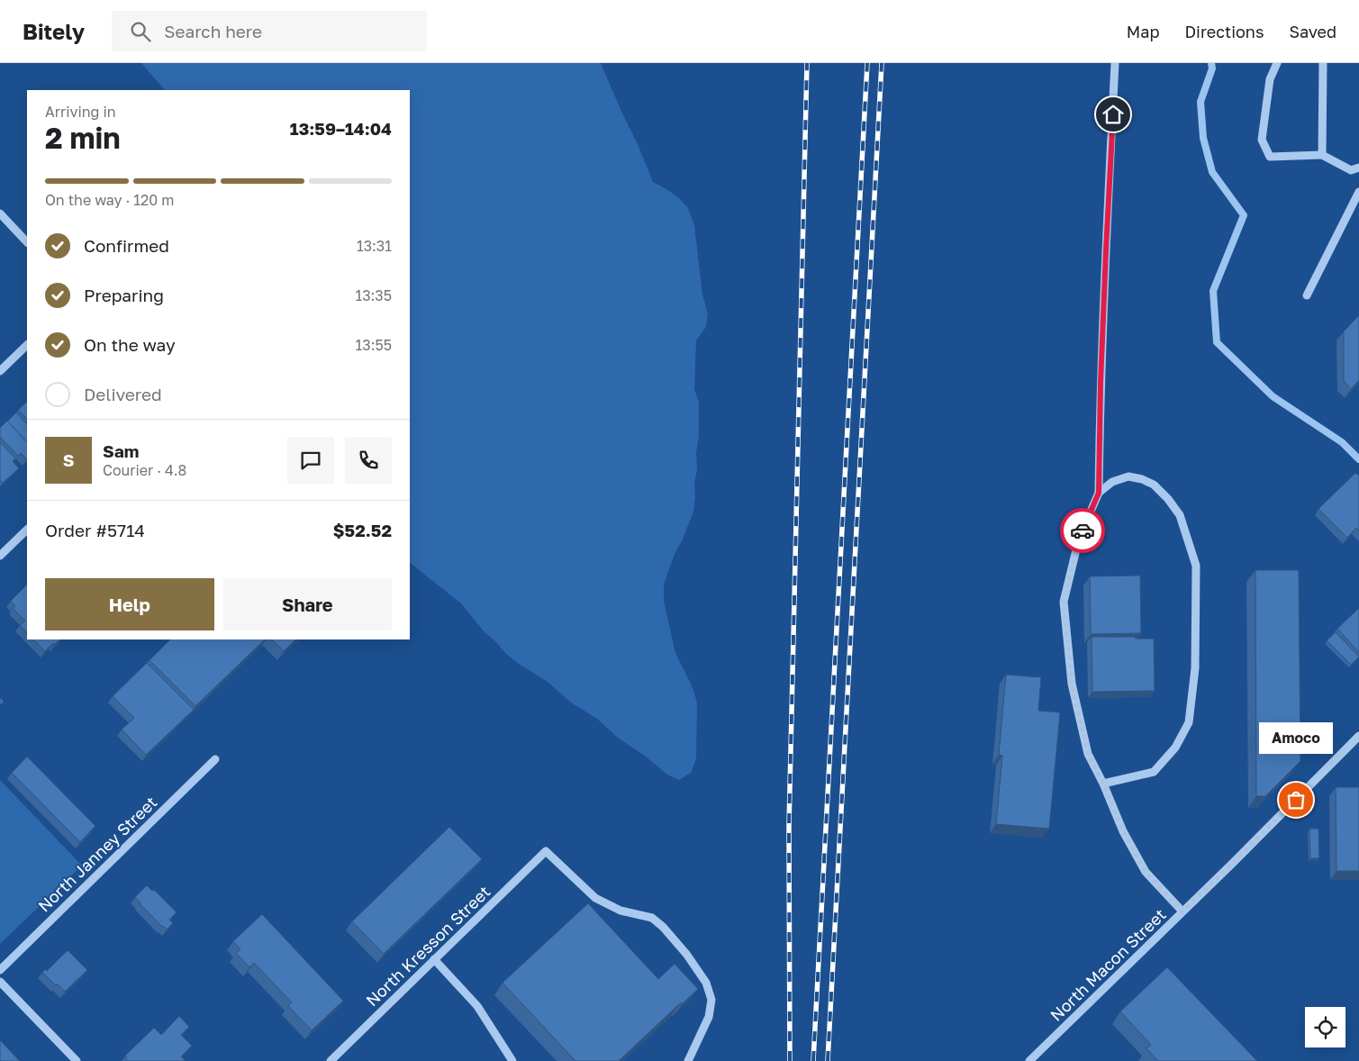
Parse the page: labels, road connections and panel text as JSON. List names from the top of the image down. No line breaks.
{"streets":{"street":["North Janney Street","North Kresson Street","North Macon Street"]},"places":["Amoco"],"page":{"header":"Bitely","search":"Search here","nav":["Map","Directions","Saved"],"heading":["2 min","Arriving in","13:59–14:04"],"panel":["Sam","Courier · 4.8","Order #5714","$52.52"],"bar":"On the way · 120 m","list":[["Confirmed","13:31"],["Preparing","13:35"],["On the way","13:55"],"Delivered"],"round":"S","buttons":["Help","Share"],"bubble":"Amoco"}}
